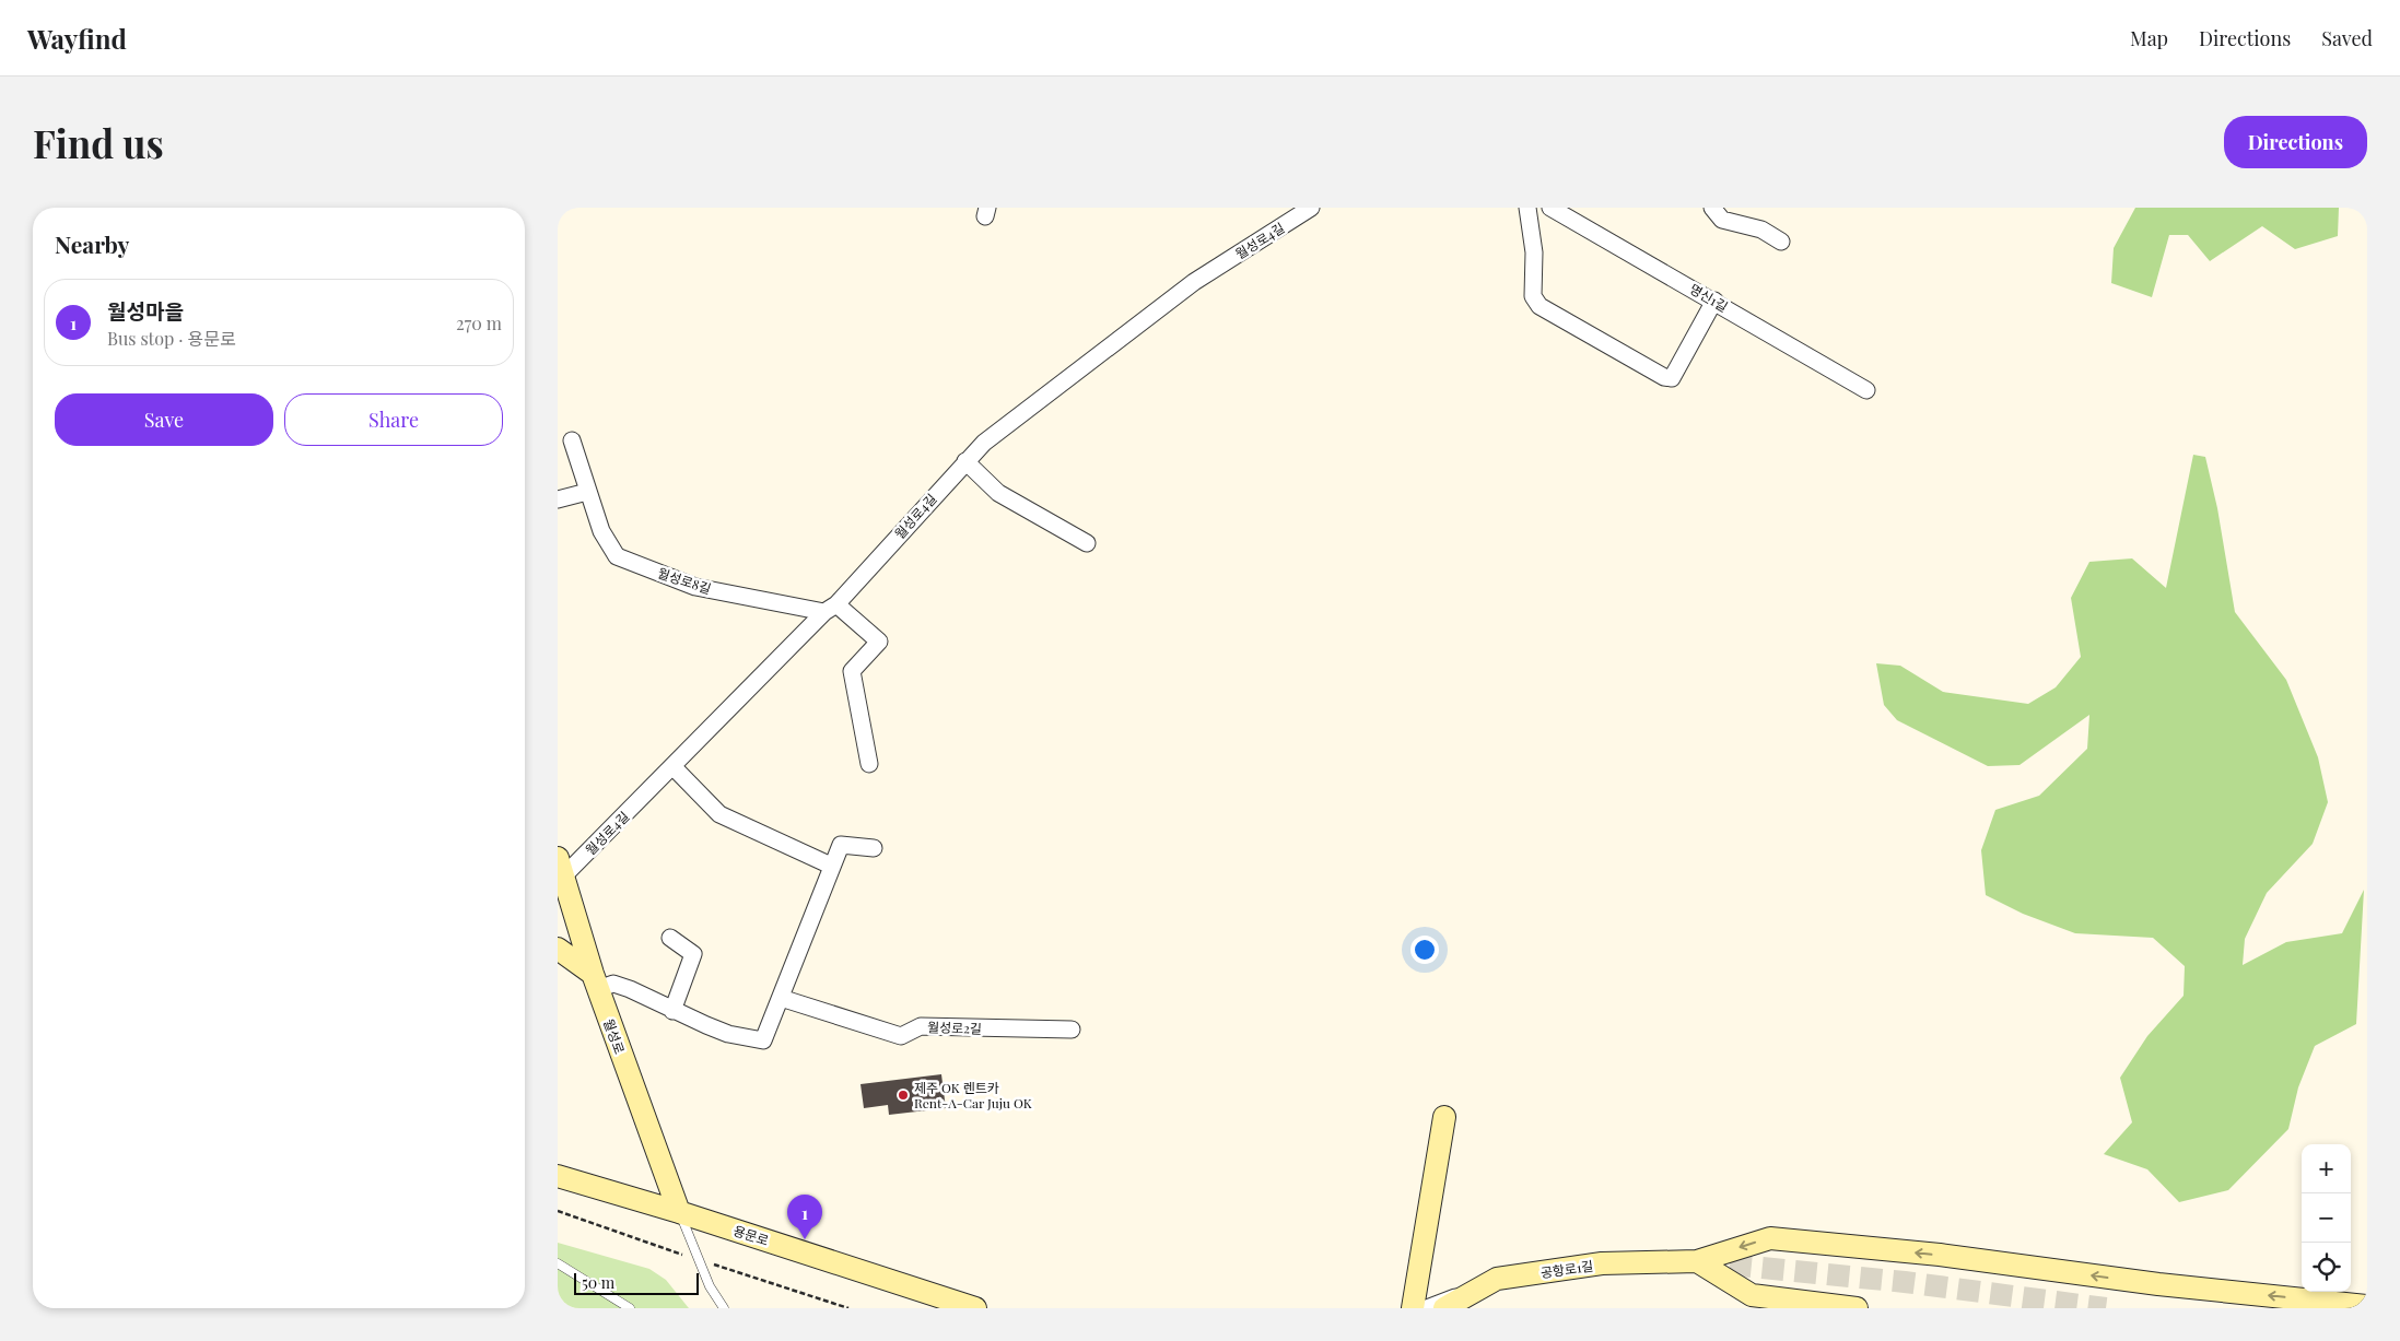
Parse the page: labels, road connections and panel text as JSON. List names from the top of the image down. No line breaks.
{"streets":{"street":["월성로4길","명신1길","월성로8길","월성로2길","월성로","용문로","공항로1길"]},"crossings":[["월성로4길","월성로8길"],["월성로4길","월성로"],["월성로","용문로"]],"one_way":["공항로1길"],"places":["제주 OK 렌트카 Rent-A-Car Juju OK"],"scale_bar":"50 m","page":{"header":"Wayfind","nav":["Map","Directions","Saved"],"buttons":["Directions",["Save","Share"]],"title":"Find us","heading":"Nearby","list":[{"mark":"1","name":"월성마을","note":"Bus stop · 용문로","value":"270 m"}],"map_buttons":["+","−"],"pins":"1","scale":"50 m"}}
